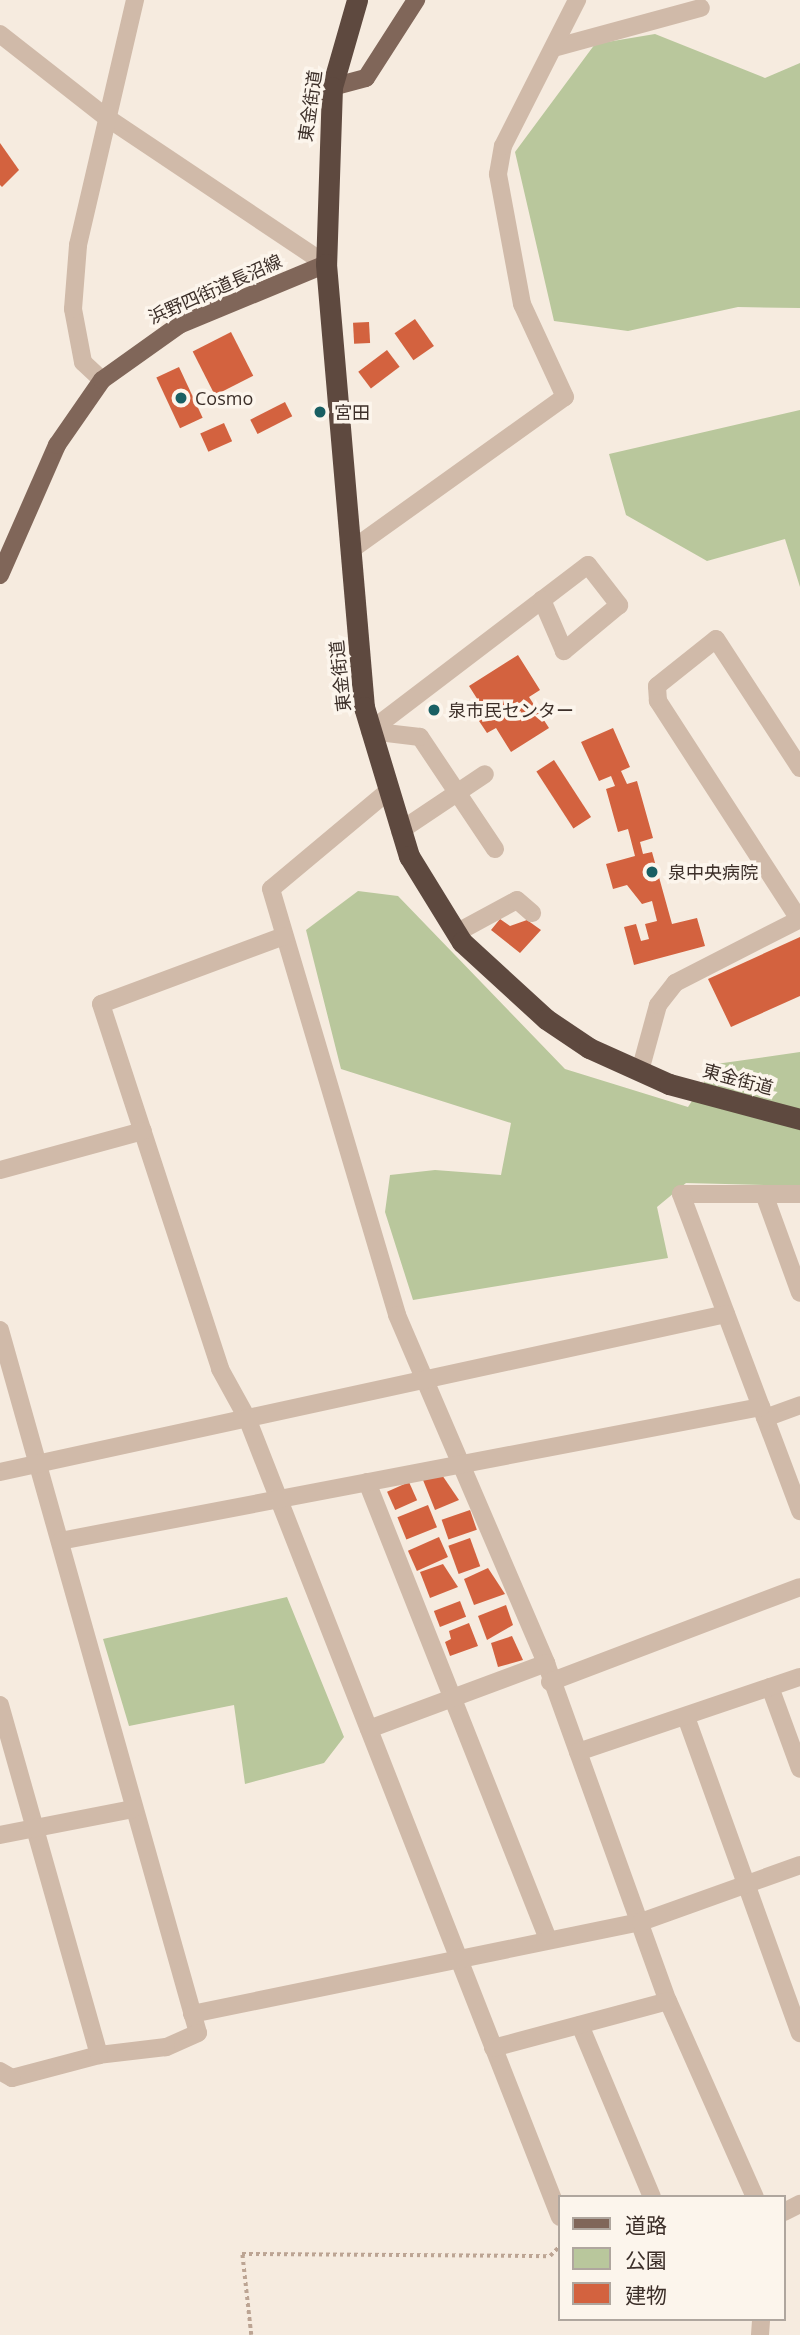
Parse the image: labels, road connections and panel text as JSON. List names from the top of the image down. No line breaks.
{"streets":{"highway":["東金街道"],"main road":["浜野四街道長沼線"]},"crossings":[["東金街道","浜野四街道長沼線"]],"places":["Cosmo","宮田","泉市民センター","泉中央病院"],"legend":["道路","公園","建物"]}
